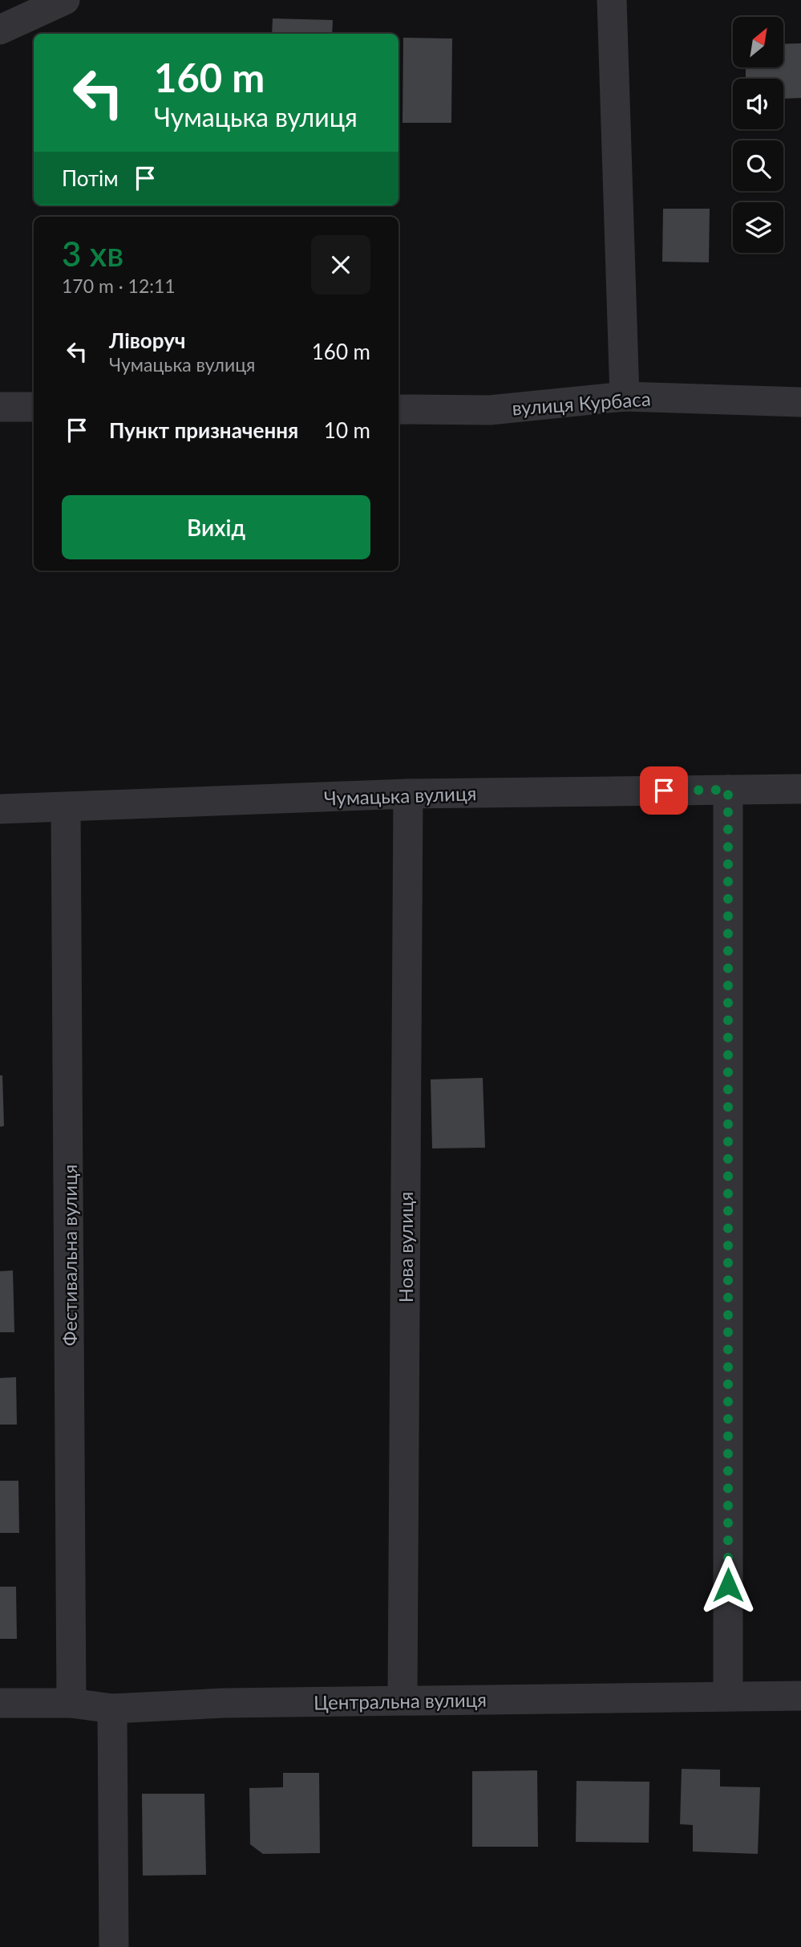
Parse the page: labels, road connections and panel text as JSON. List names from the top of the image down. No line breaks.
{"streets":{"street":["вулиця Курбаса","Чумацька вулиця","Нова вулиця","Фестивальна вулиця","Центральна вулиця"]},"crossings":[["Чумацька вулиця","Нова вулиця"],["Чумацька вулиця","Фестивальна вулиця"],["Нова вулиця","Центральна вулиця"],["Фестивальна вулиця","Центральна вулиця"]],"north":"top right","page":{"turn":["160 m","Чумацька вулиця"],"then":"Потім","heading":["3 хв","170 m · 12:11"],"list":[{"name":"Ліворуч","note":"Чумацька вулиця","value":"160 m"},{"name":"Пункт призначення","value":"10 m"}],"buttons":"Вихід"}}
